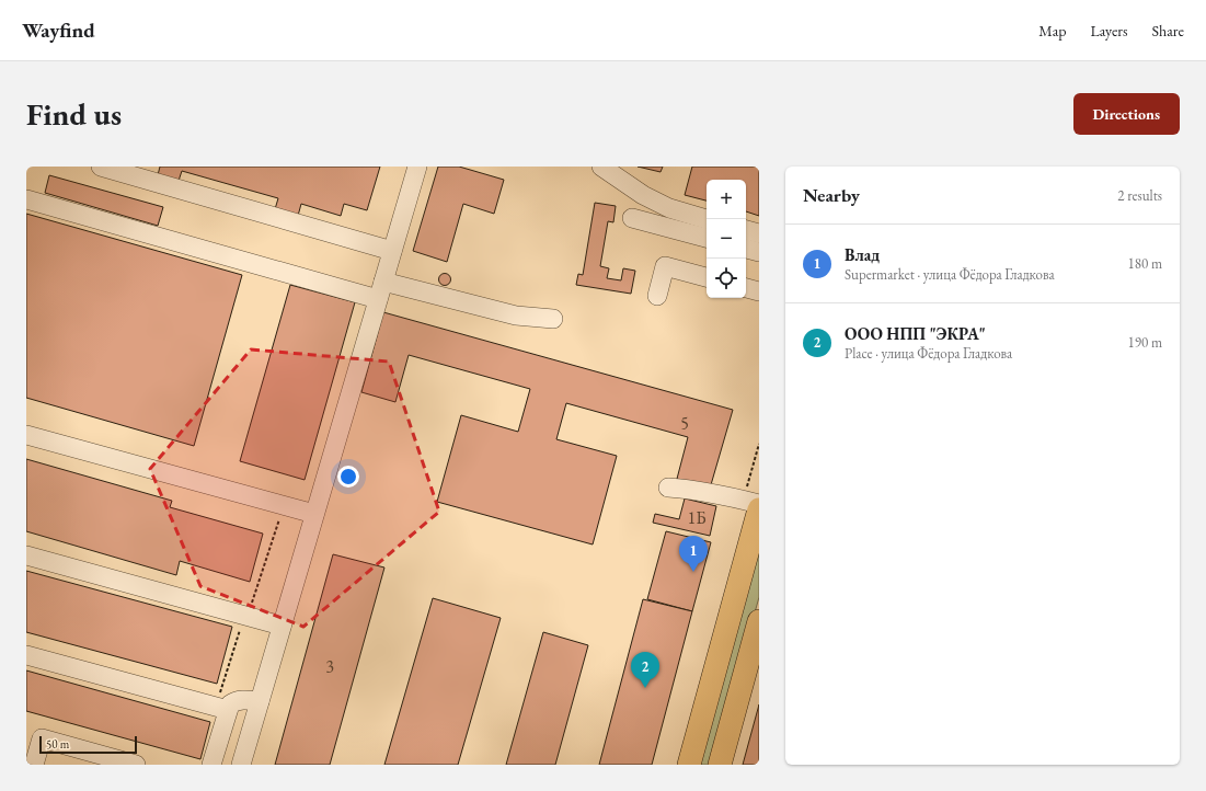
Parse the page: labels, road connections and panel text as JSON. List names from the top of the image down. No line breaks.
{"house_numbers":["5","1Б","3"],"scale_bar":"50 m","page":{"header":"Wayfind","nav":["Map","Layers","Share"],"buttons":"Directions","title":"Find us","heading":["Nearby","2 results"],"map_buttons":["+","−"],"list":[{"mark":"1","name":"Влад","note":"Supermarket · улица Фёдора Гладкова","value":"180 m"},{"mark":"2","name":"ООО НПП \"ЭКРА\"","note":"Place · улица Фёдора Гладкова","value":"190 m"}],"pins":["1","2"],"scale":"50 m"}}
